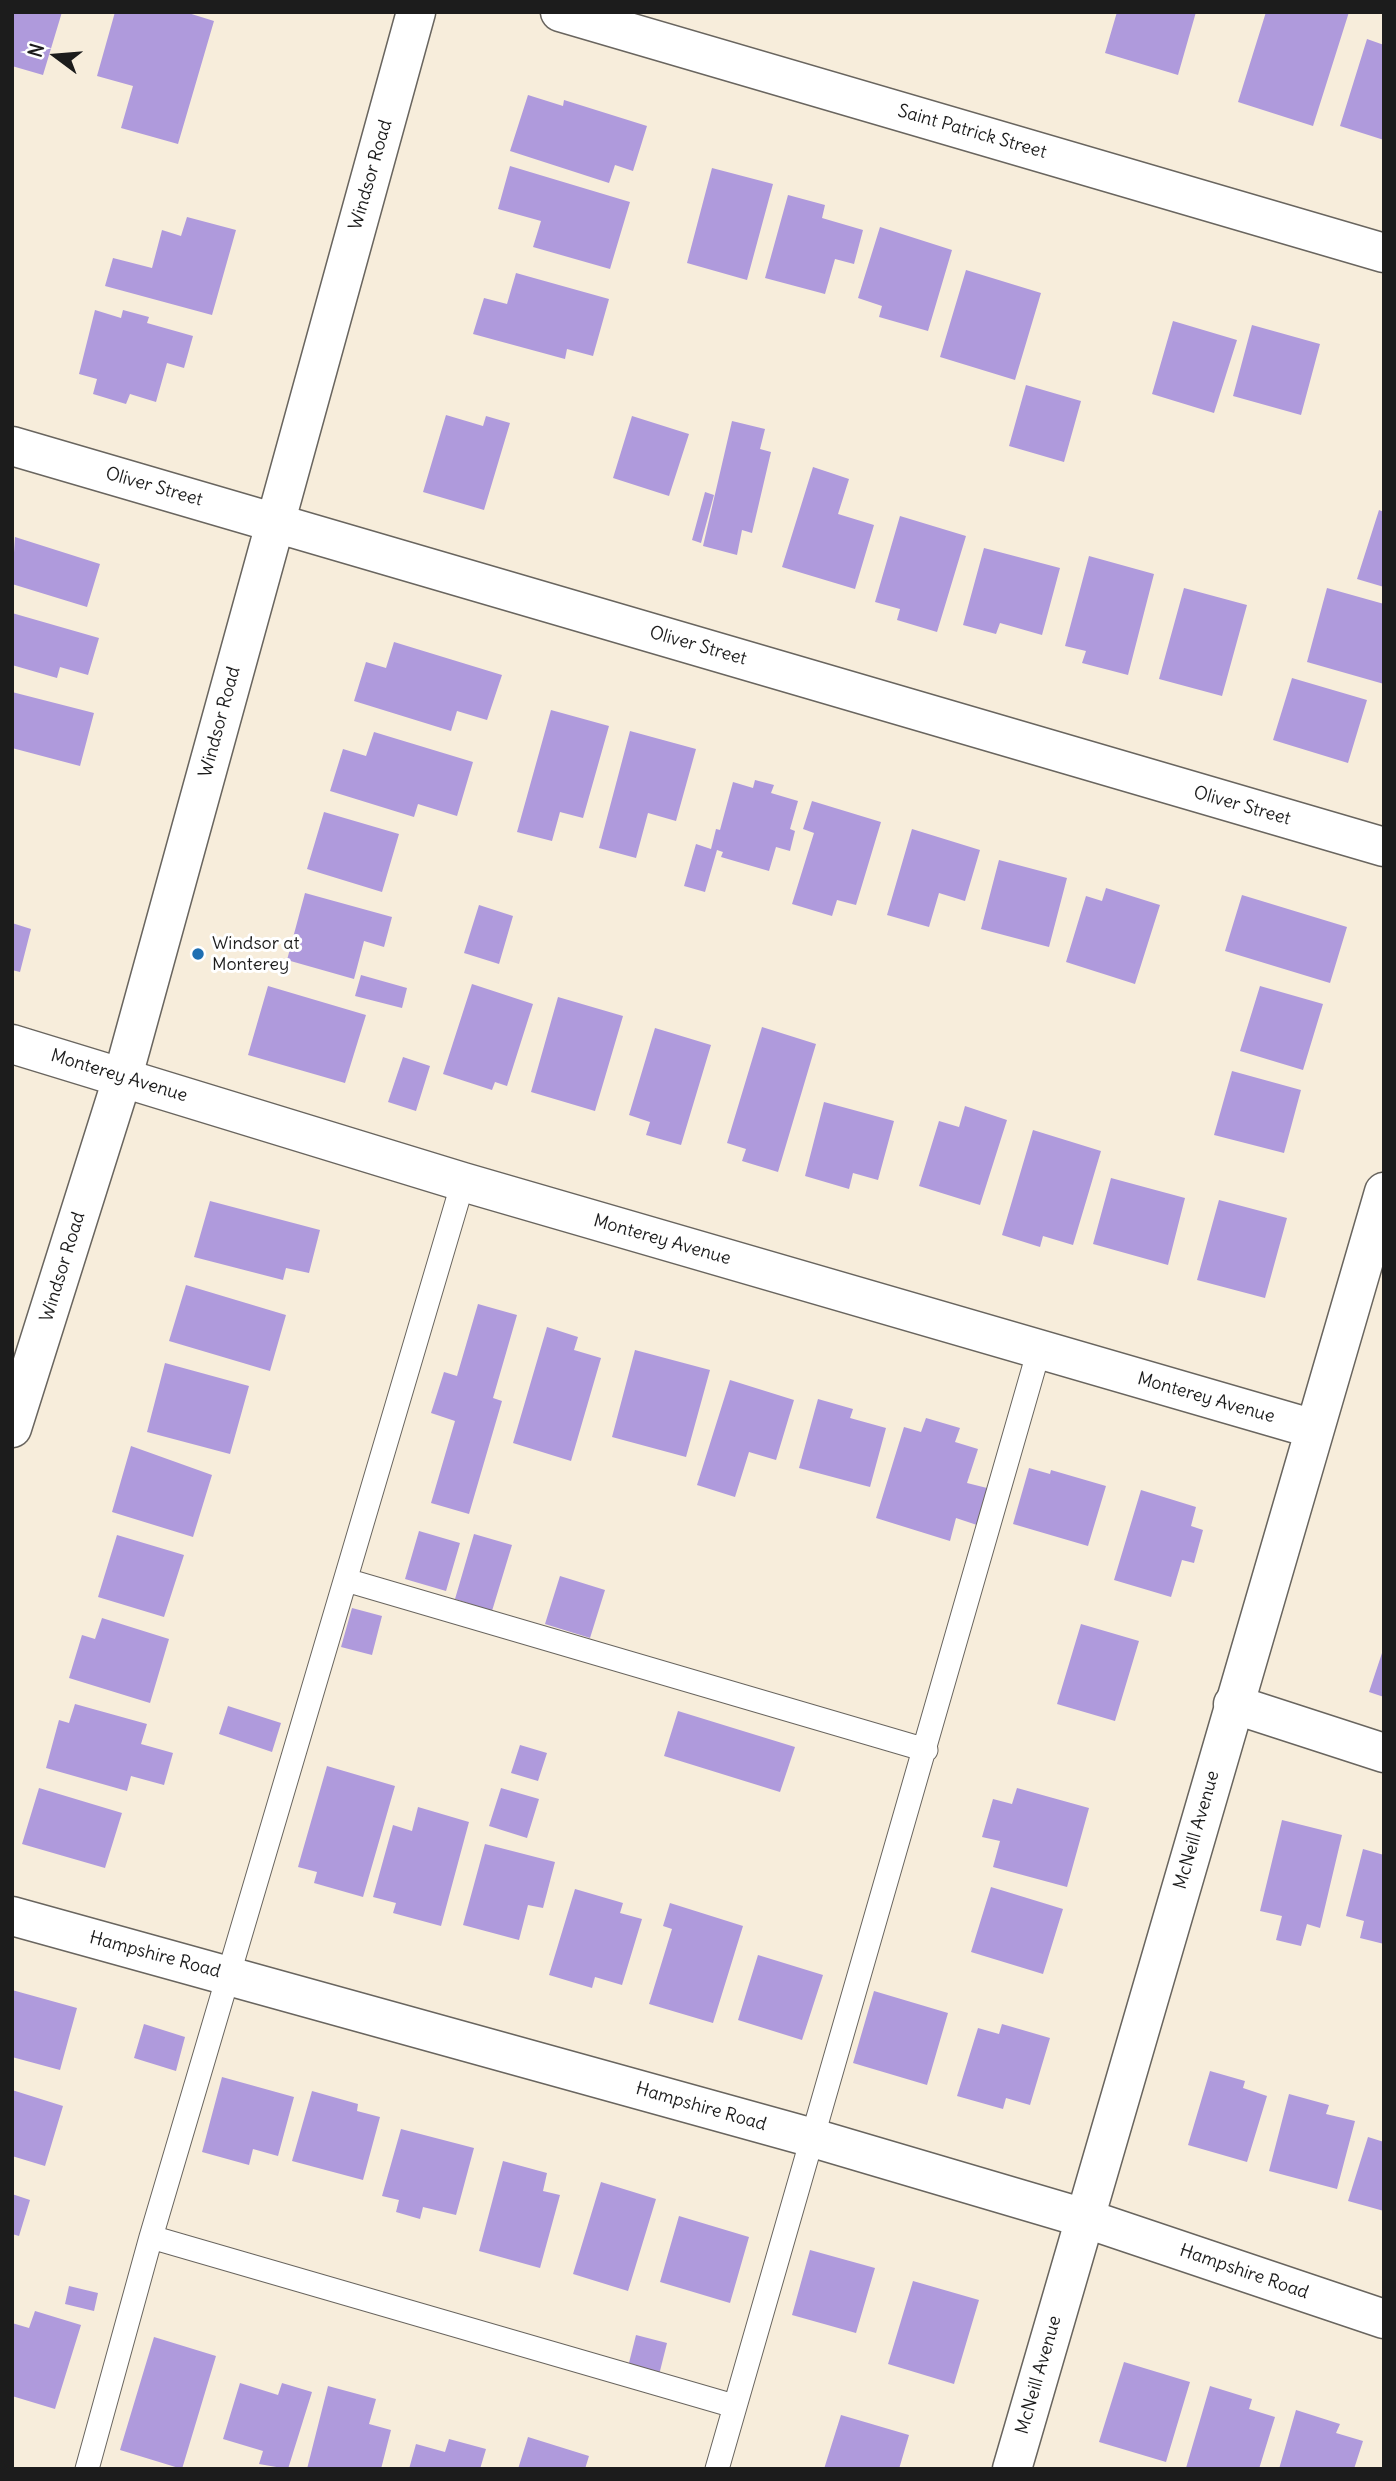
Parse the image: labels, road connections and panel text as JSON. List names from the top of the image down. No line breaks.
{"streets":{"street":["Saint Patrick Street","Windsor Road","Oliver Street","Monterey Avenue","McNeill Avenue","Hampshire Road"]},"crossings":[["Windsor Road","Oliver Street"],["Windsor Road","Monterey Avenue"],["Monterey Avenue","McNeill Avenue"],["McNeill Avenue","Hampshire Road"]],"places":["Windsor at Monterey"],"north":"left"}
